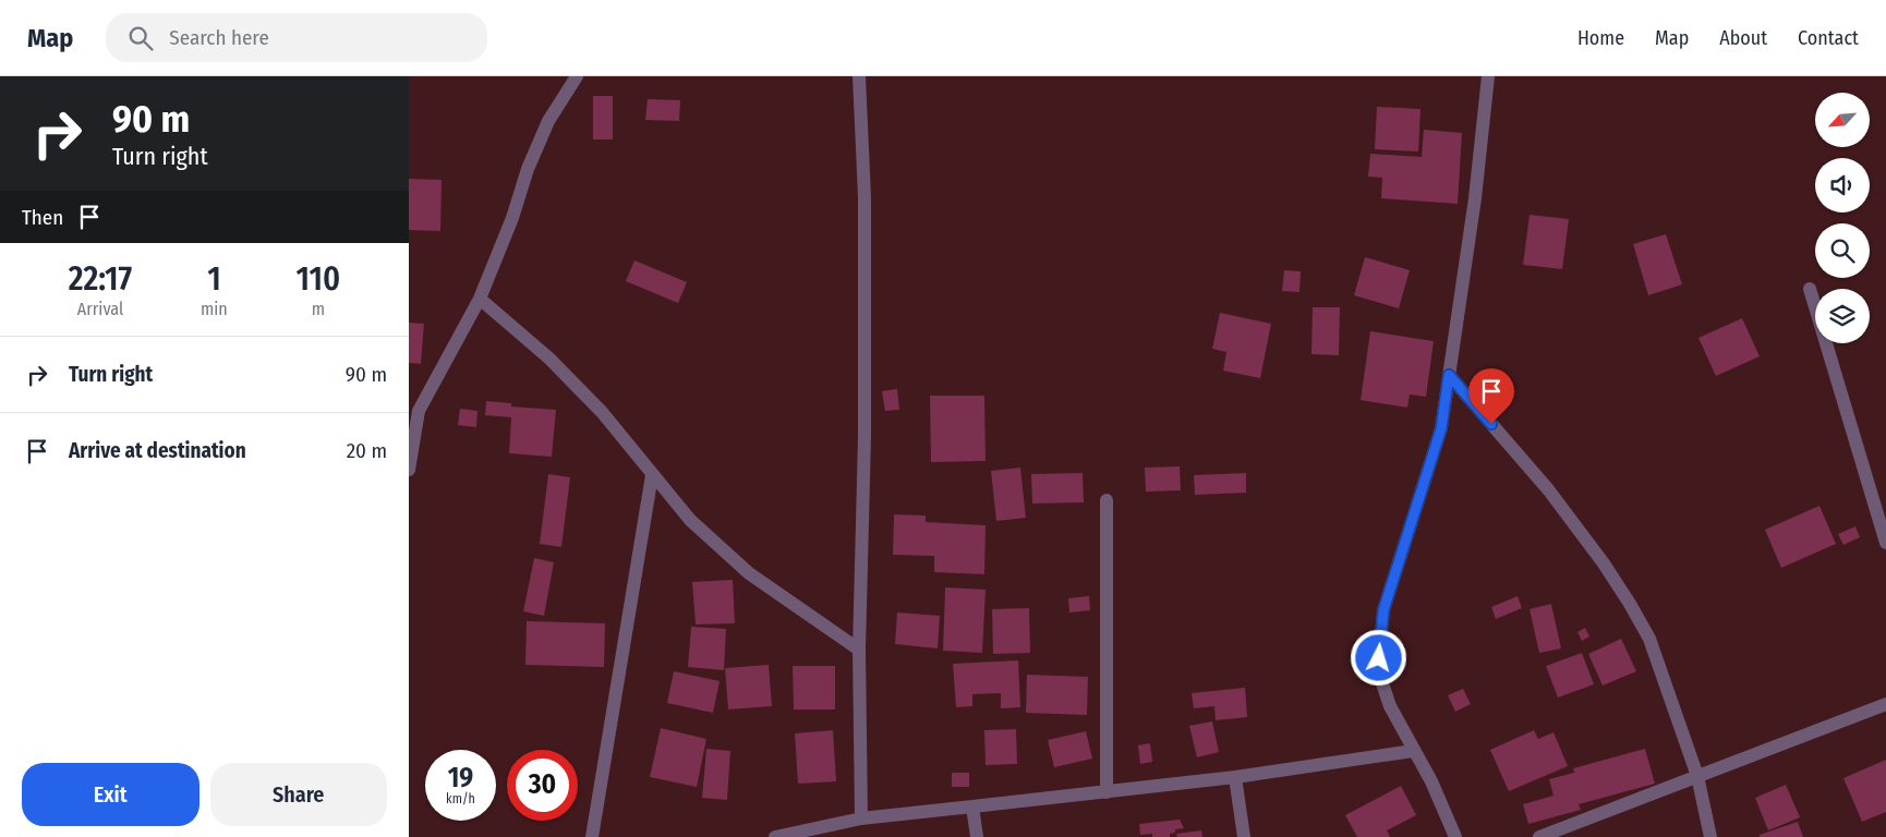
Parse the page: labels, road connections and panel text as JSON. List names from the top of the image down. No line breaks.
{"north":"bottom left","page":{"header":"Map","search":"Search here","nav":["Home","Map","About","Contact"],"turn":["90 m","Turn right"],"then":"Then","eta":["22:17","Arrival","1","min","110","m"],"list":[{"name":"Turn right","value":"90 m"},{"name":"Arrive at destination","value":"20 m"}],"speed":"19 km/h","limit":"30","buttons":["Exit","Share"]}}
